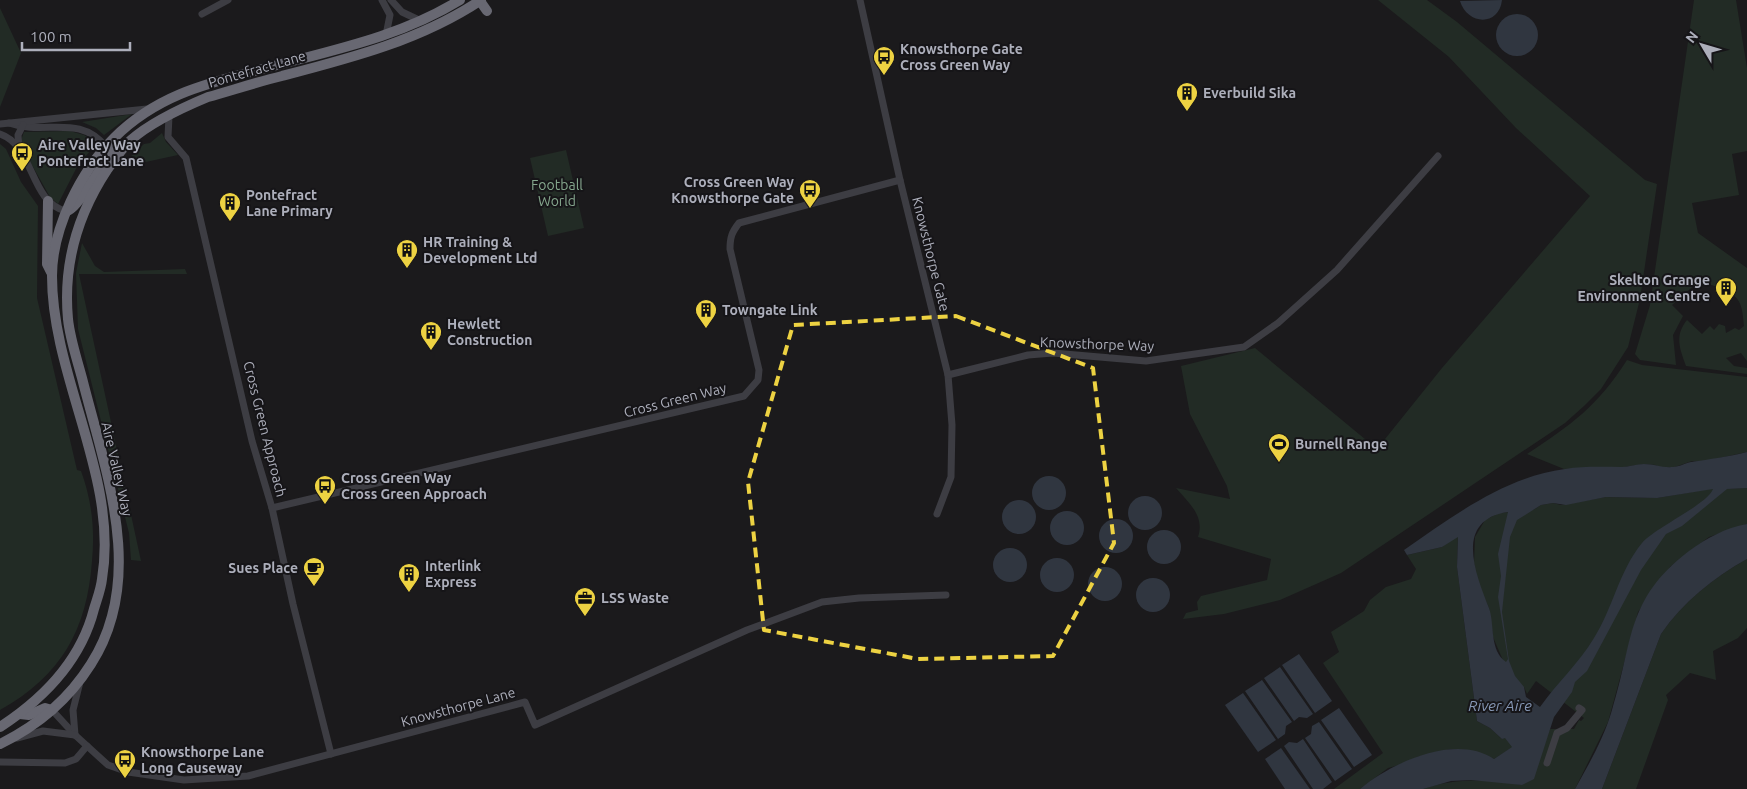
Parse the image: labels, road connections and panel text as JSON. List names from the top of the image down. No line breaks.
{"streets":{"highway":["Pontefract Lane","Aire Valley Way"],"street":["Knowsthorpe Gate","Knowsthorpe Way","Cross Green Way","Cross Green Approach","Knowsthorpe Lane"]},"crossings":[["Pontefract Lane","Cross Green Approach"],["Pontefract Lane","Aire Valley Way"],["Knowsthorpe Gate","Knowsthorpe Way"],["Knowsthorpe Gate","Cross Green Way"],["Cross Green Way","Cross Green Approach"],["Cross Green Approach","Knowsthorpe Lane"],["Aire Valley Way","Knowsthorpe Lane"]],"water":["River Aire"],"parks":["Football World"],"places":{"bus stop":["Knowsthorpe Gate Cross Green Way","Aire Valley Way Pontefract Lane","Cross Green Way Knowsthorpe Gate","Cross Green Way Cross Green Approach","Knowsthorpe Lane Long Causeway"],"building":["Everbuild Sika","Pontefract Lane Primary","HR Training & Development Ltd","Skelton Grange Environment Centre","Towngate Link","Hewlett Construction","Interlink Express"],"sports":["Burnell Range"],"cafe":["Sues Place"],"office":["LSS Waste"]},"scale_bar":"100 m","north":"top left"}
